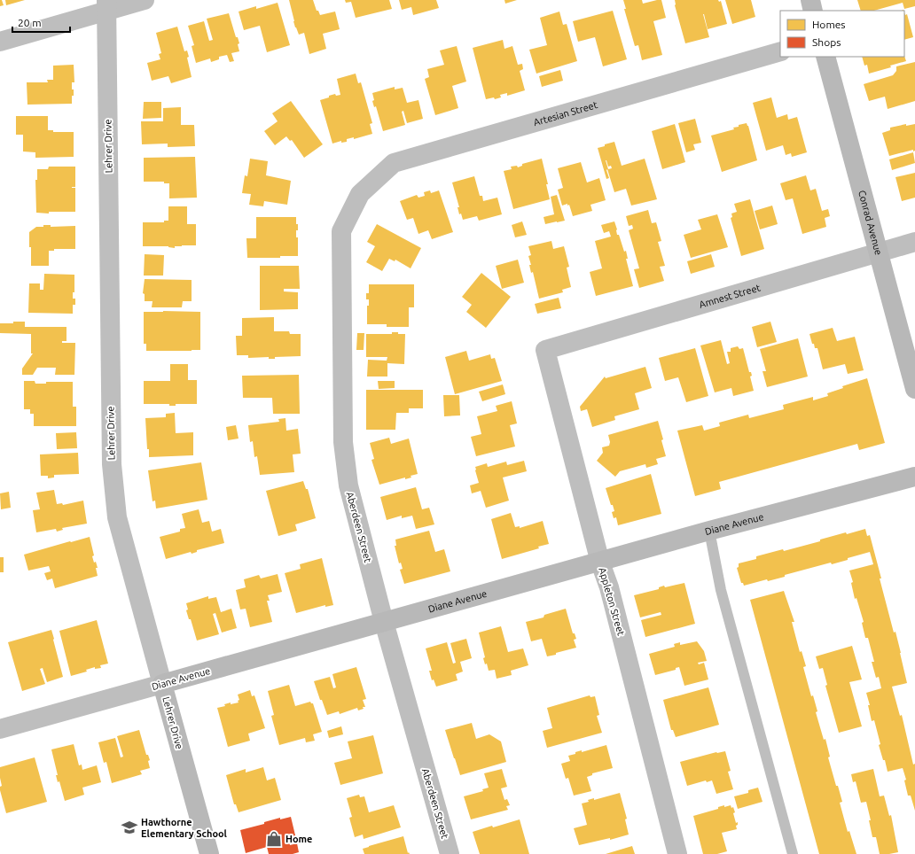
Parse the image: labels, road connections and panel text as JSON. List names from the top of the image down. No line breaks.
{"streets":{"street":["Artesian Street","Lehrer Drive","Conrad Avenue","Amnest Street","Diane Avenue","Aberdeen Street","Appleton Street"]},"crossings":[["Artesian Street","Aberdeen Street"],["Lehrer Drive","Diane Avenue"],["Conrad Avenue","Amnest Street"],["Amnest Street","Appleton Street"],["Diane Avenue","Aberdeen Street"],["Diane Avenue","Appleton Street"]],"places":{"school or university":["Hawthorne Elementary School"],"shop":["Home"]},"legend":["Homes","Shops"],"scale_bar":"20 m"}
